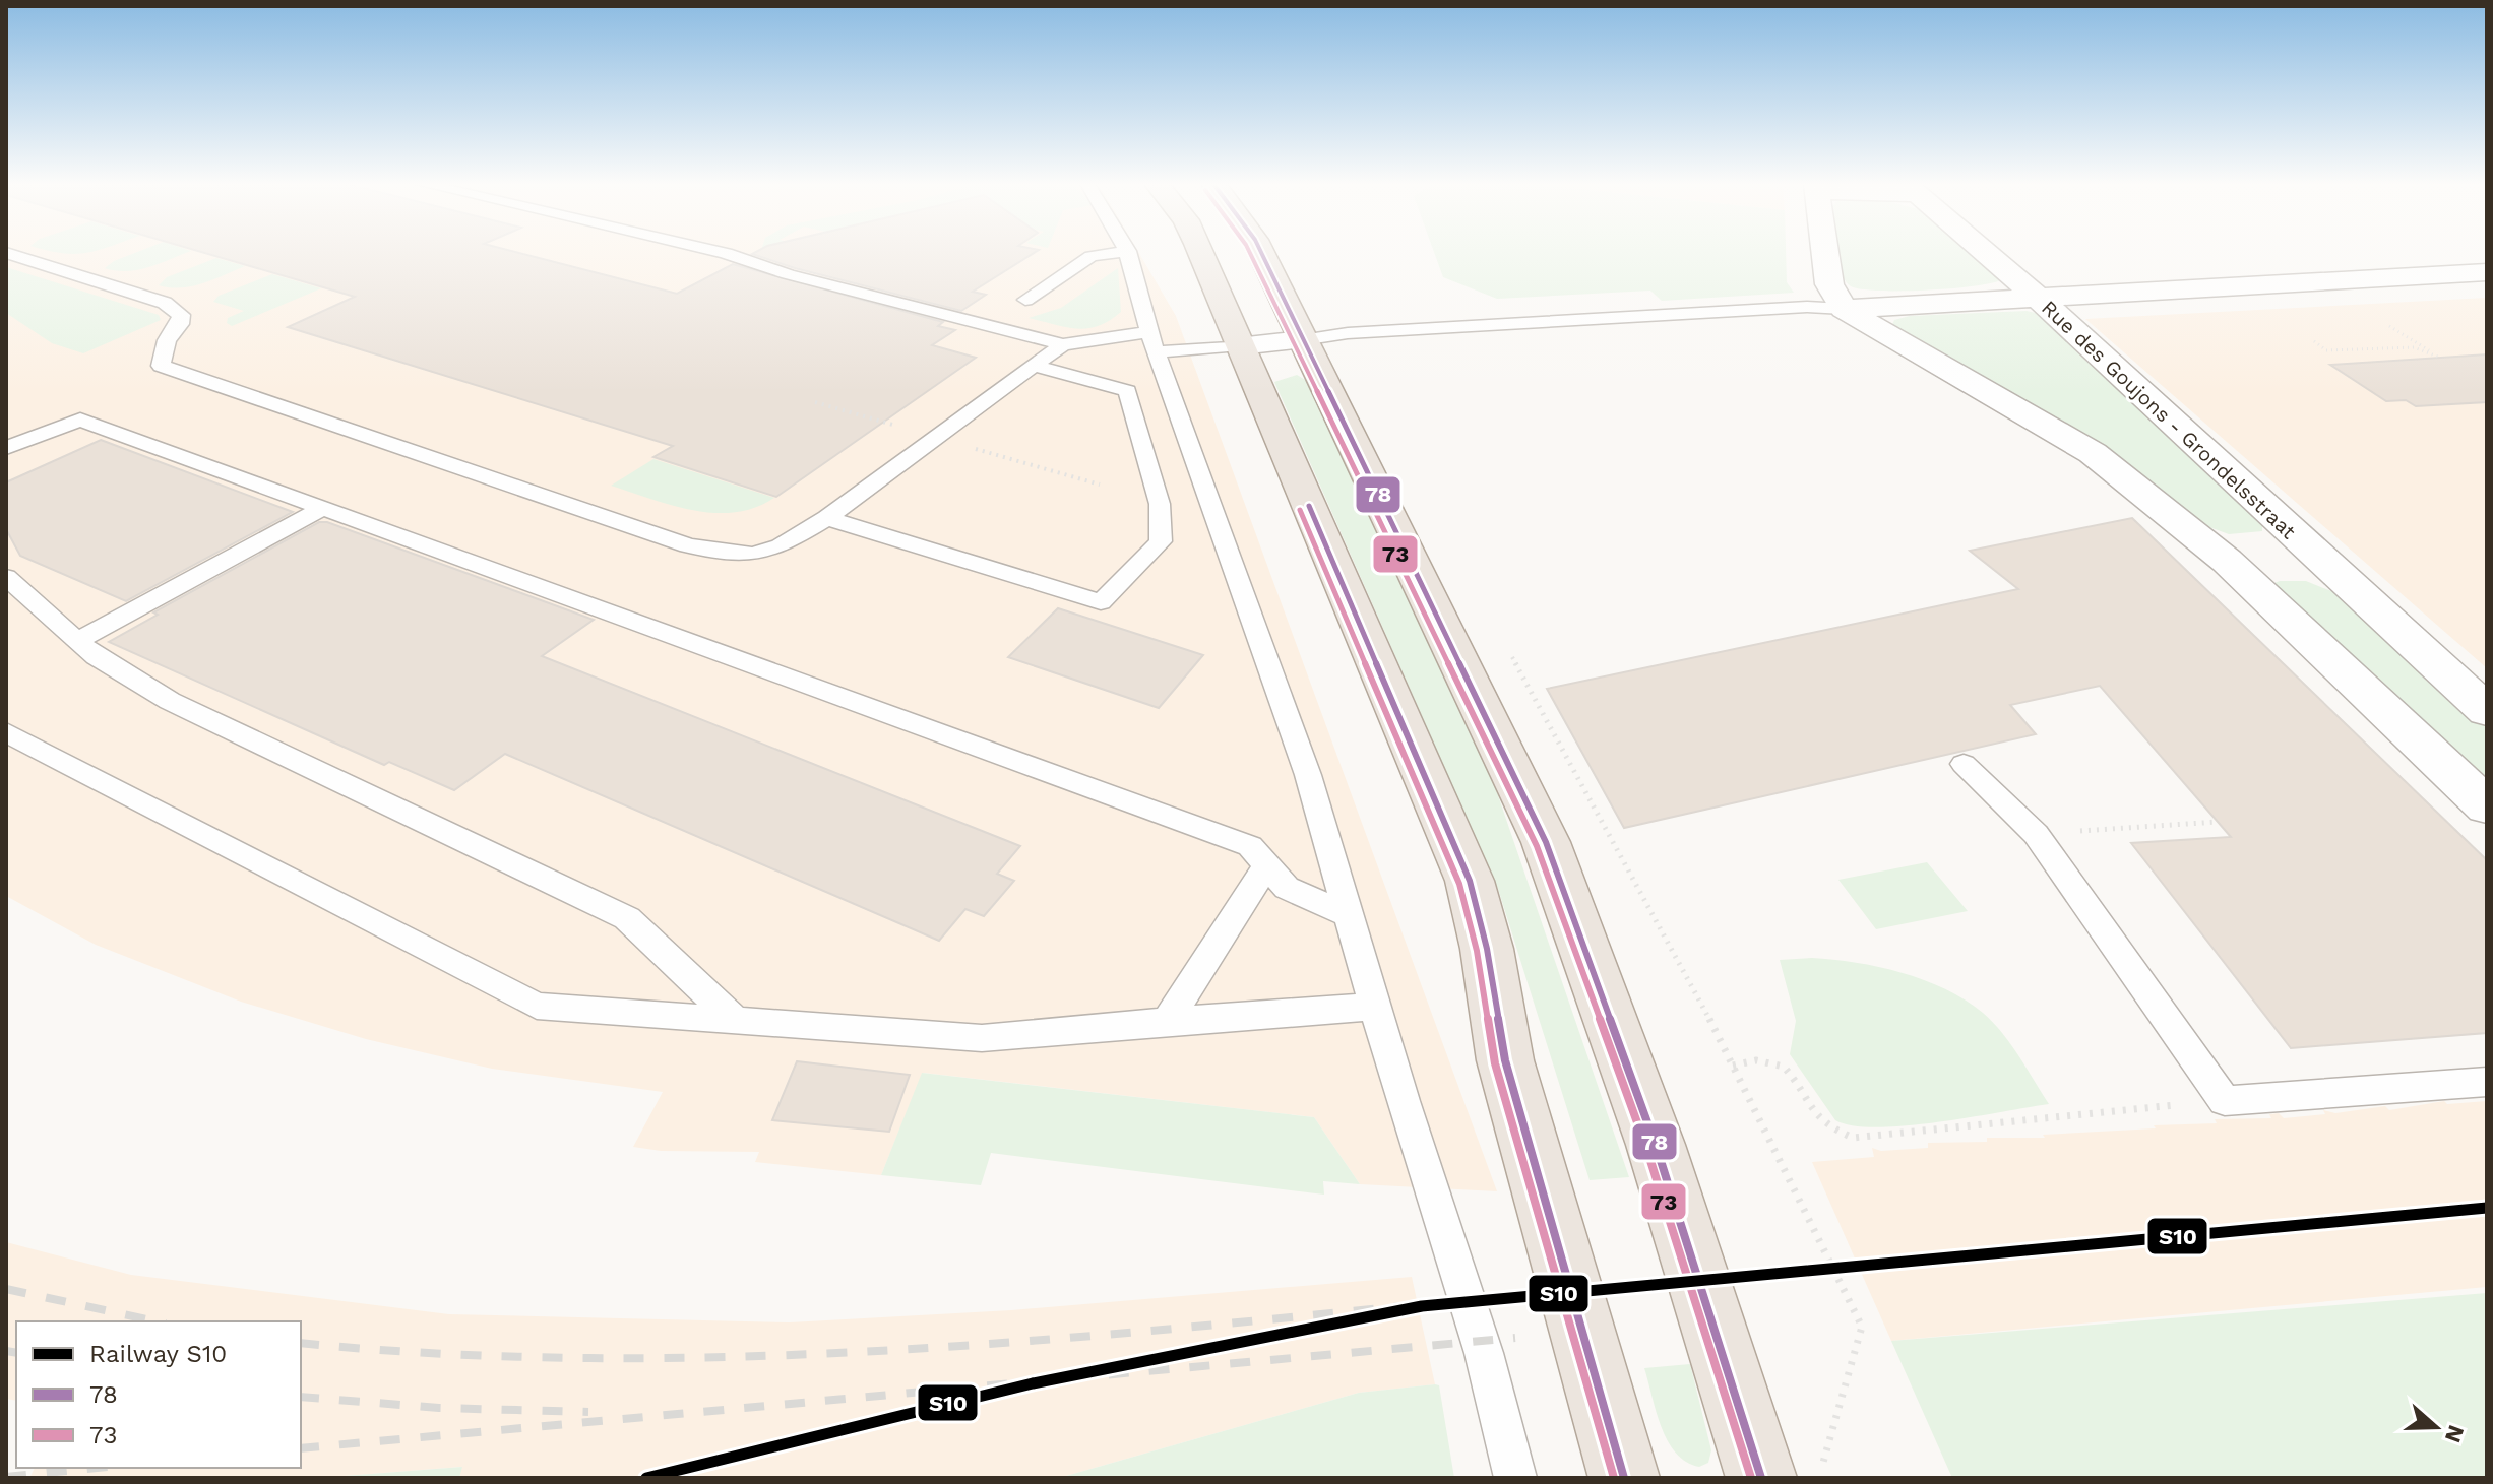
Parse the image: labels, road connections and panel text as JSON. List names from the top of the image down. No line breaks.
{"streets":{"street":["Rue des Goujons - Grondelsstraat"]},"lines":["transit line 78","transit line 73","rail line S10"],"legend":["Railway S10","78","73"],"north":"right"}
